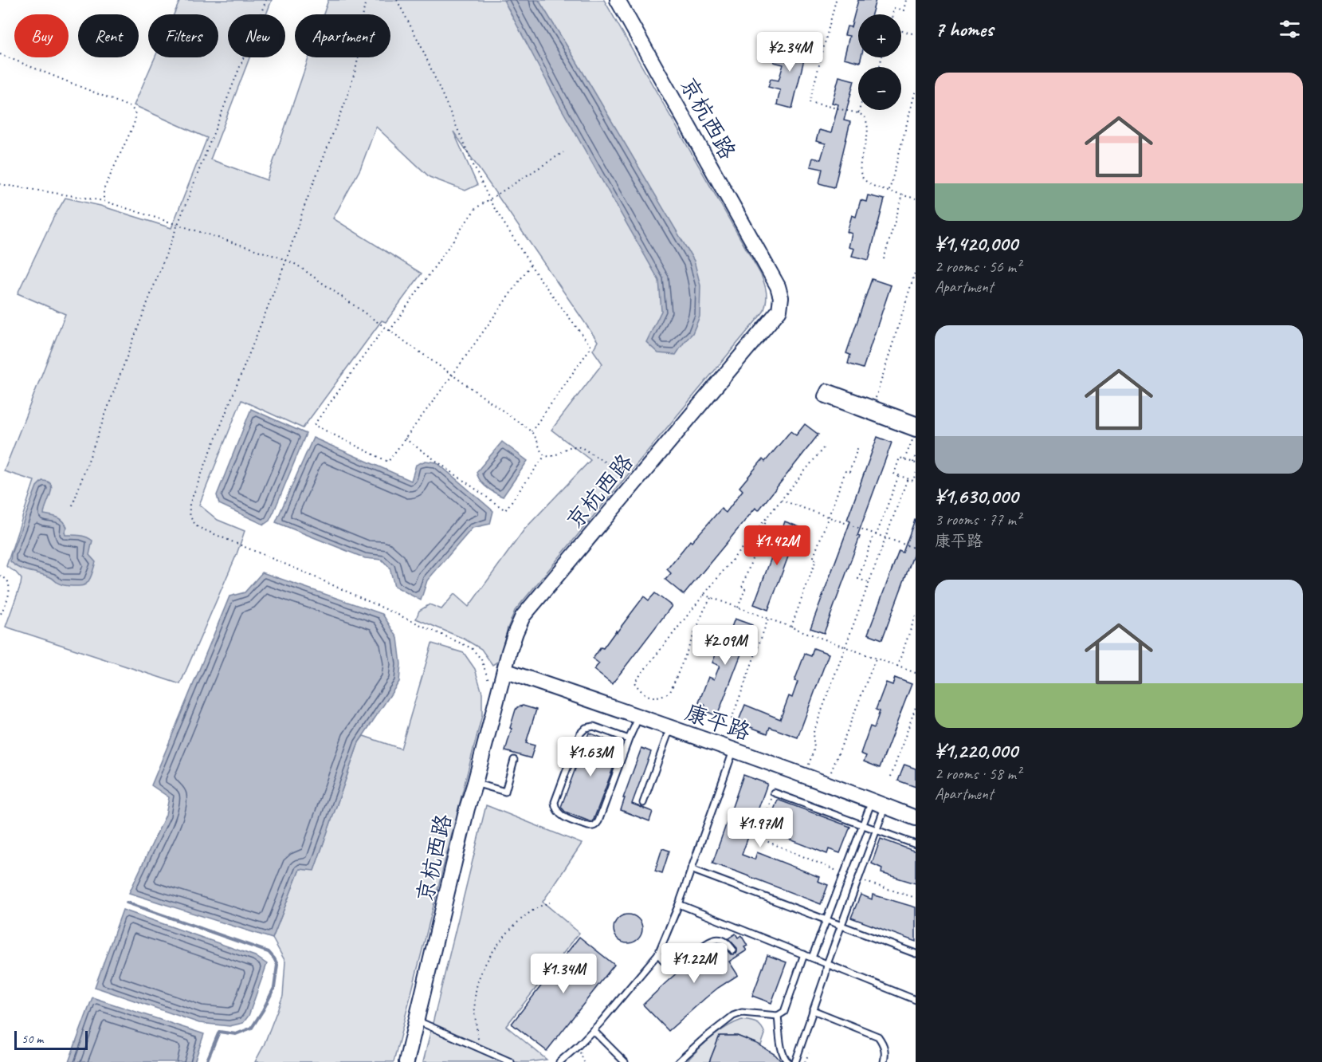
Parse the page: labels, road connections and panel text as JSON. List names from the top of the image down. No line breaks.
{"streets":{"street":["京杭西路","康平路"]},"crossings":[["京杭西路","康平路"]],"scale_bar":"50 m","page":{"heading":"7 homes","map_buttons":["+","−"],"chip":["Buy","Rent","Filters","New","Apartment"],"price":["¥2.34M","¥1.42M","¥2.09M","¥1.63M","¥1.97M","¥1.22M","¥1.34M"],"list":[{"name":"¥1,420,000","note":"2 rooms · 56 m² · Apartment"},{"name":"¥1,630,000","note":"3 rooms · 77 m² · 康平路"},{"name":"¥1,220,000","note":"2 rooms · 58 m² · Apartment"}],"scale":"50 m"}}
